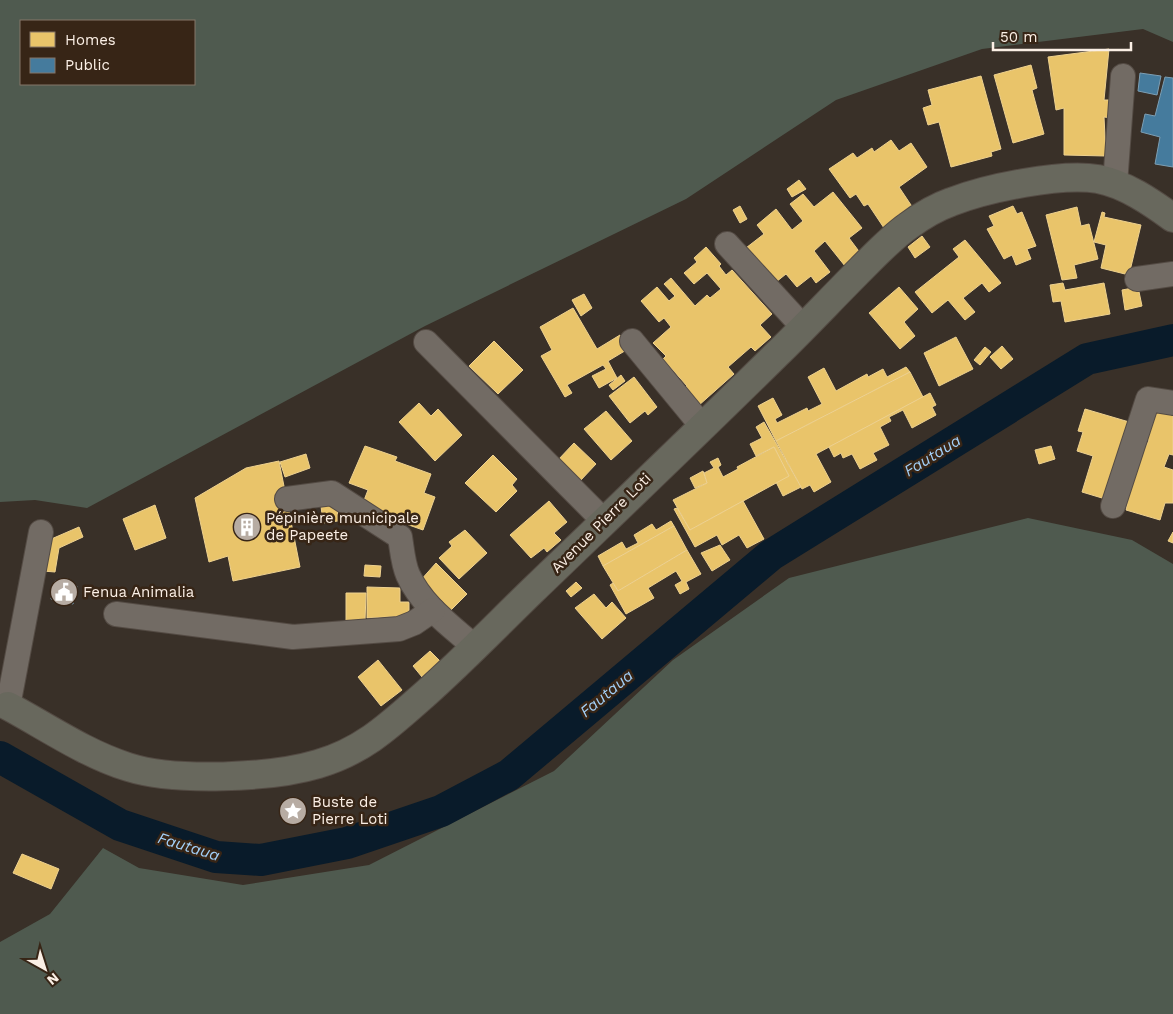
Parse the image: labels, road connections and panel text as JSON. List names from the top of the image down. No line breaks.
{"streets":{"main road":["Avenue Pierre Loti"]},"water":["Fautaua"],"places":{"building":["Pépinière municipale de Papeete"],"public building":["Fenua Animalia"],"place":["Buste de Pierre Loti"]},"legend":["Homes","Public"],"scale_bar":"50 m","north":"bottom right"}
